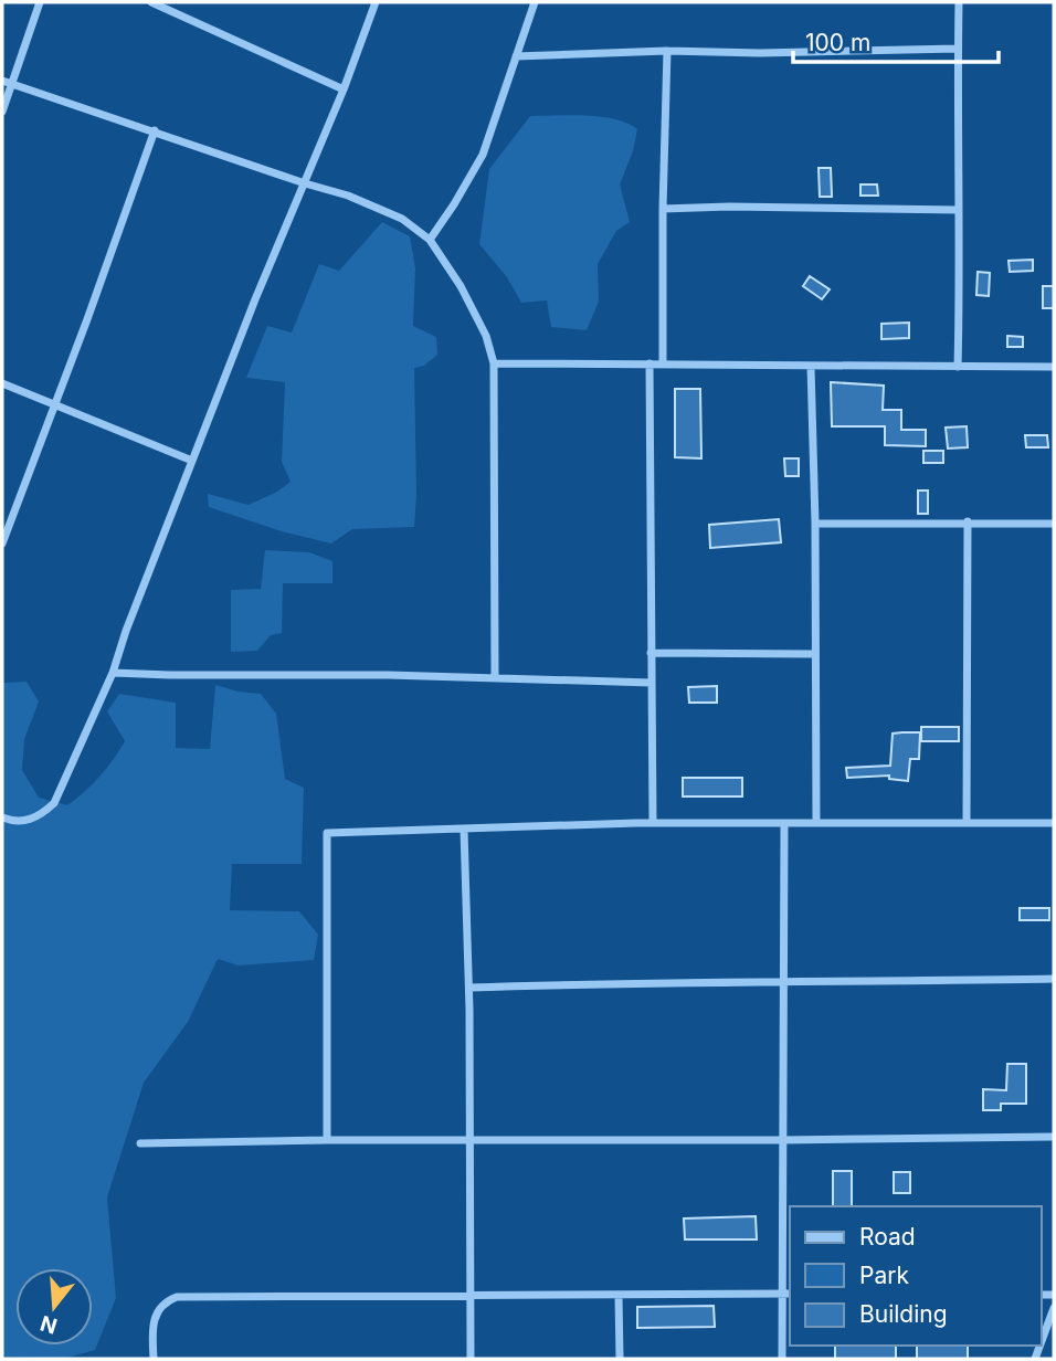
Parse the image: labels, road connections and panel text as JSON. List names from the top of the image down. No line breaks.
{"legend":["Road","Park","Building"],"scale_bar":"100 m","north":"bottom"}
